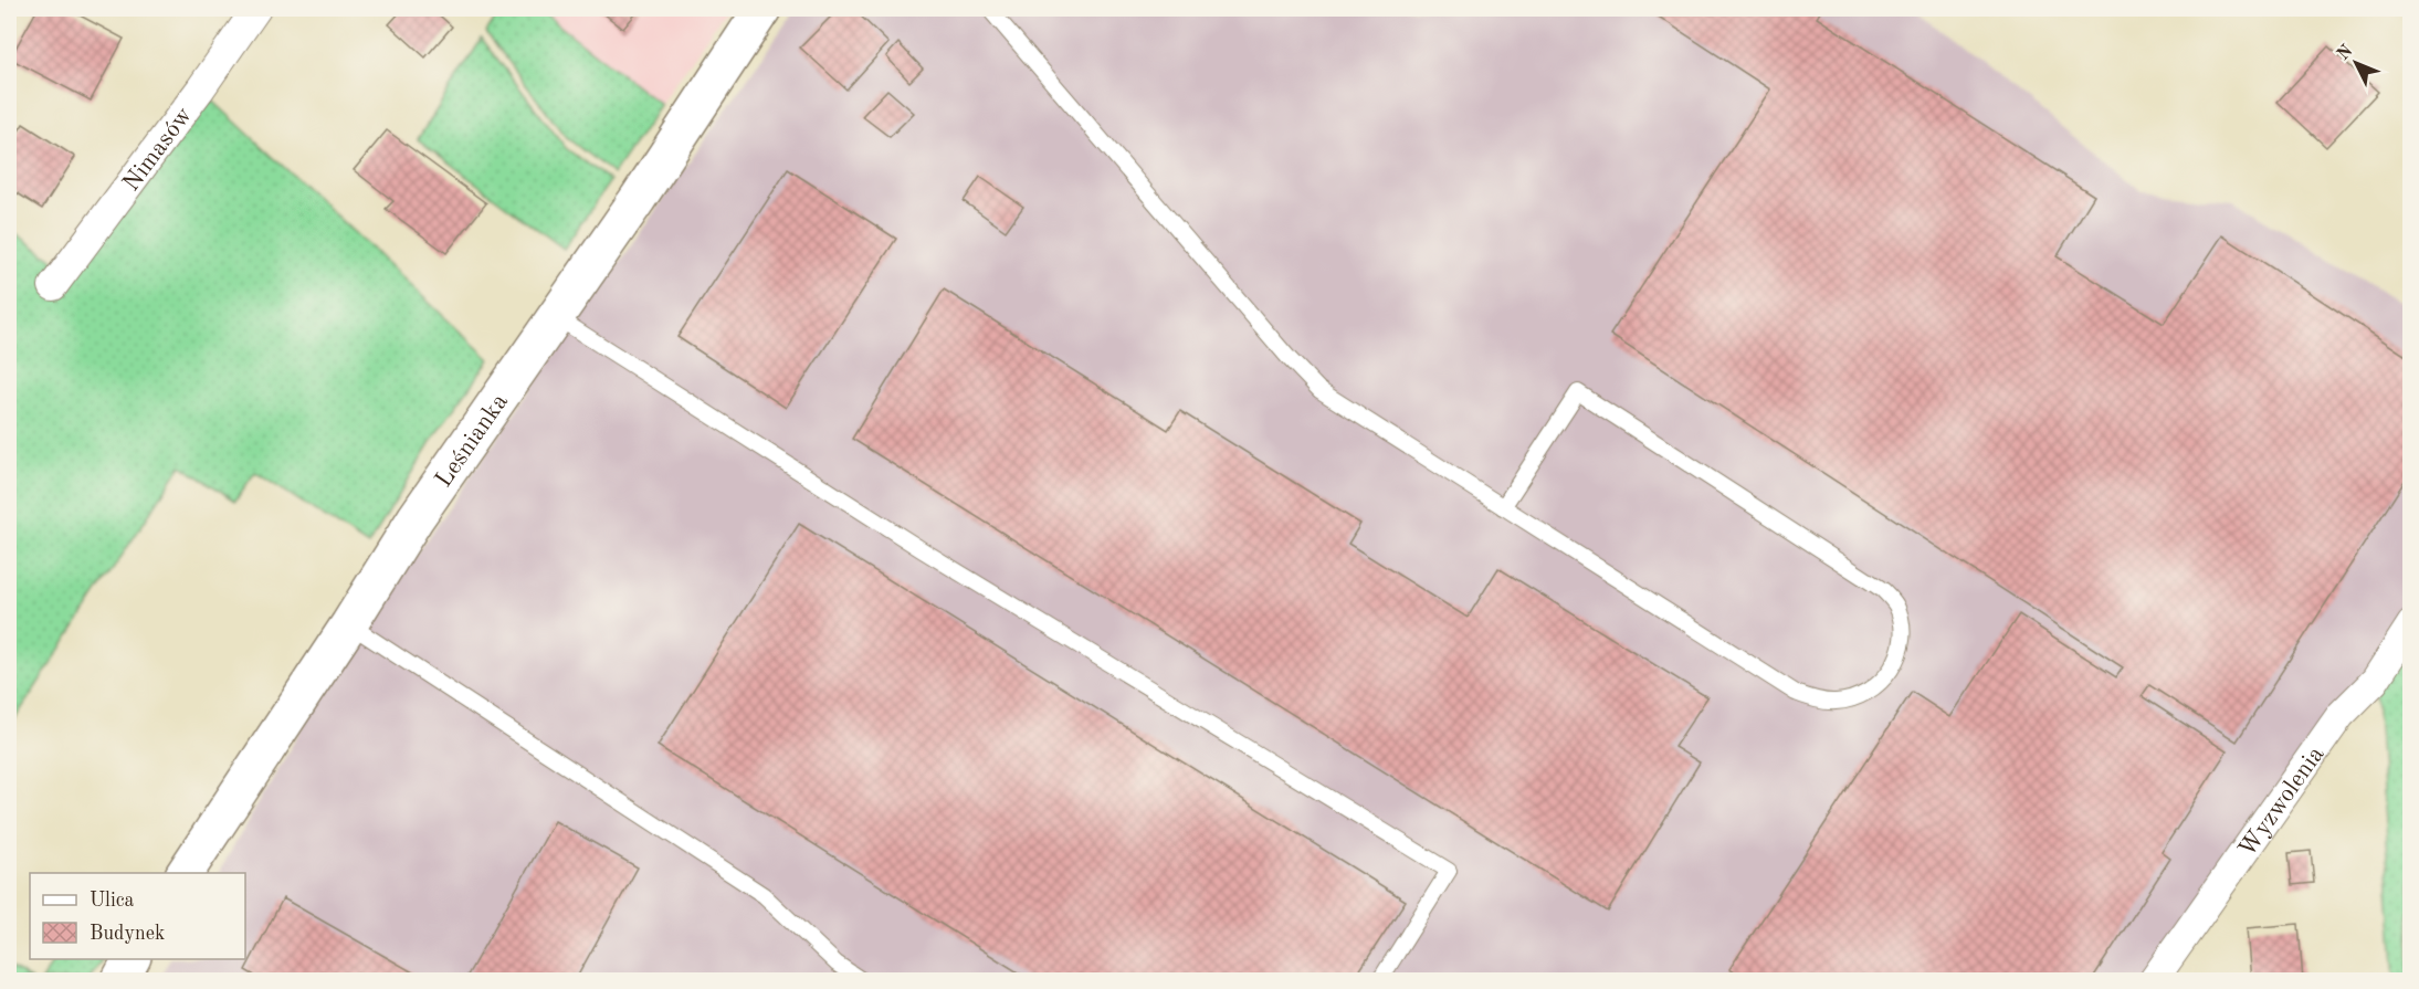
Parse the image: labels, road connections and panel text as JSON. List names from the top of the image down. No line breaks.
{"streets":{"street":["Nimasów","Leśnianka","Wyzwolenia"]},"legend":["Ulica","Budynek"],"north":"top left"}
